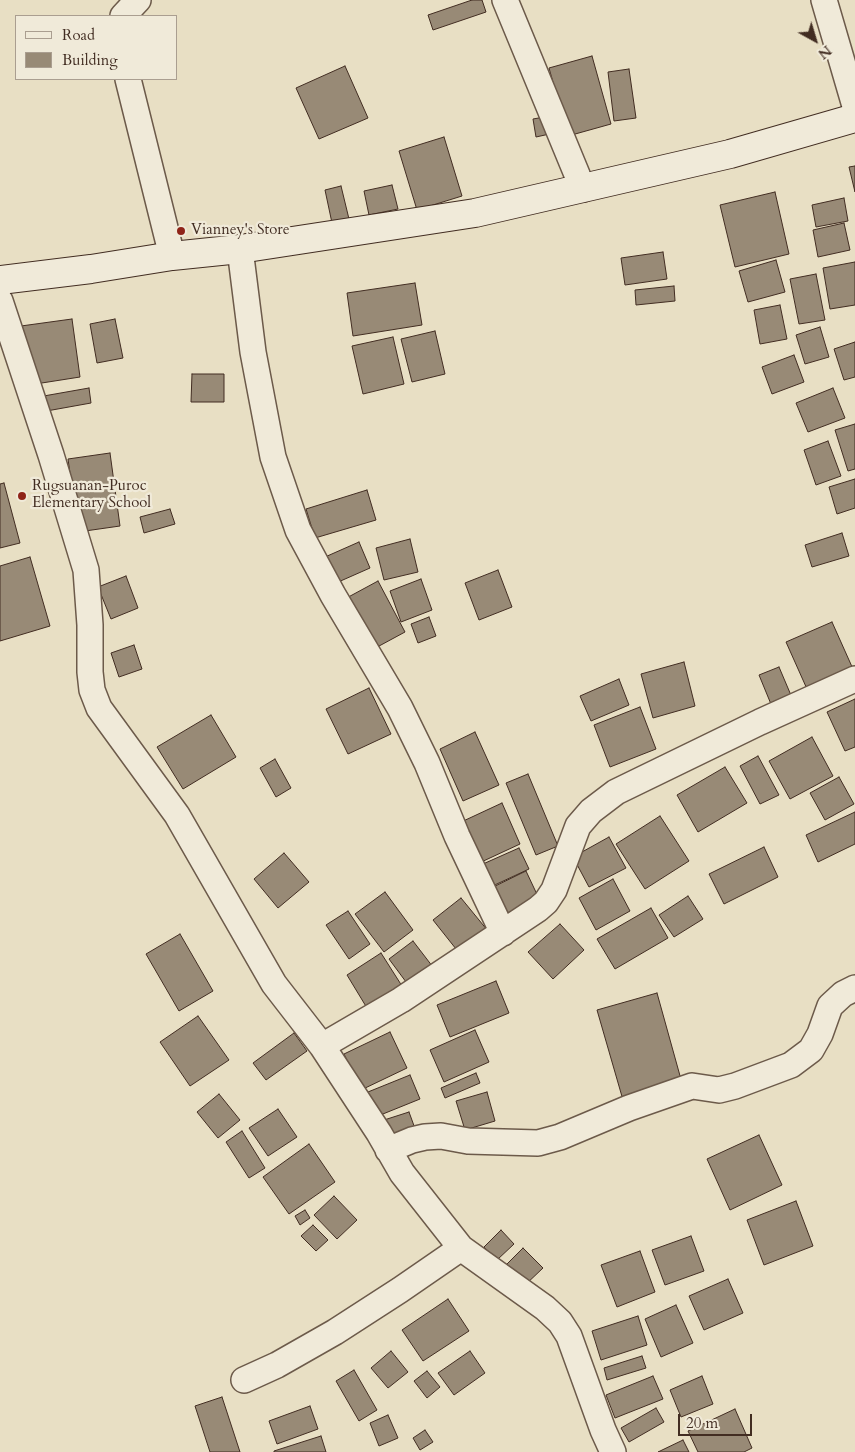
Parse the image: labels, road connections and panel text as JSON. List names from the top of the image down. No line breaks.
{"places":["Vianney's Store","Rugsuanan-Puroc Elementary School"],"legend":["Road","Building"],"scale_bar":"20 m","north":"bottom right"}
